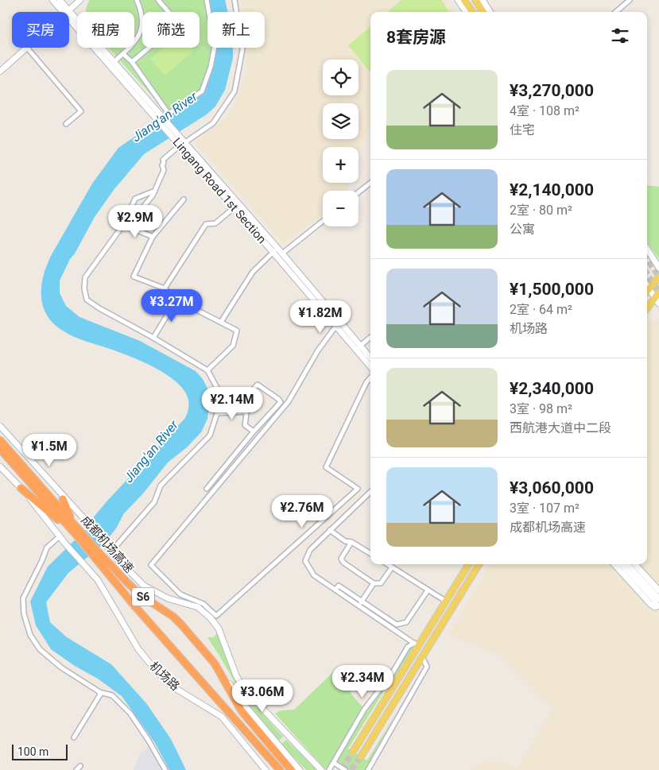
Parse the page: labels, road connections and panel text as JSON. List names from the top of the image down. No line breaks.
{"streets":{"highway":["成都机场高速","S6"],"main road":["Lingang Road 1st Section","机场路"]},"water":["Jiang'an River"],"scale_bar":"100 m","page":{"chip":["买房","租房","筛选","新上"],"heading":"8套房源","map_buttons":["+","−"],"list":[{"name":"¥3,270,000","note":"4室 · 108 m² · 住宅"},{"name":"¥2,140,000","note":"2室 · 80 m² · 公寓"},{"name":"¥1,500,000","note":"2室 · 64 m² · 机场路"},{"name":"¥2,340,000","note":"3室 · 98 m² · 西航港大道中二段"},{"name":"¥3,060,000","note":"3室 · 107 m² · 成都机场高速"}],"price":["¥2.9M","¥3.27M","¥1.82M","¥2.14M","¥1.5M","¥2.76M","¥2.34M","¥3.06M"],"scale":"100 m"}}
